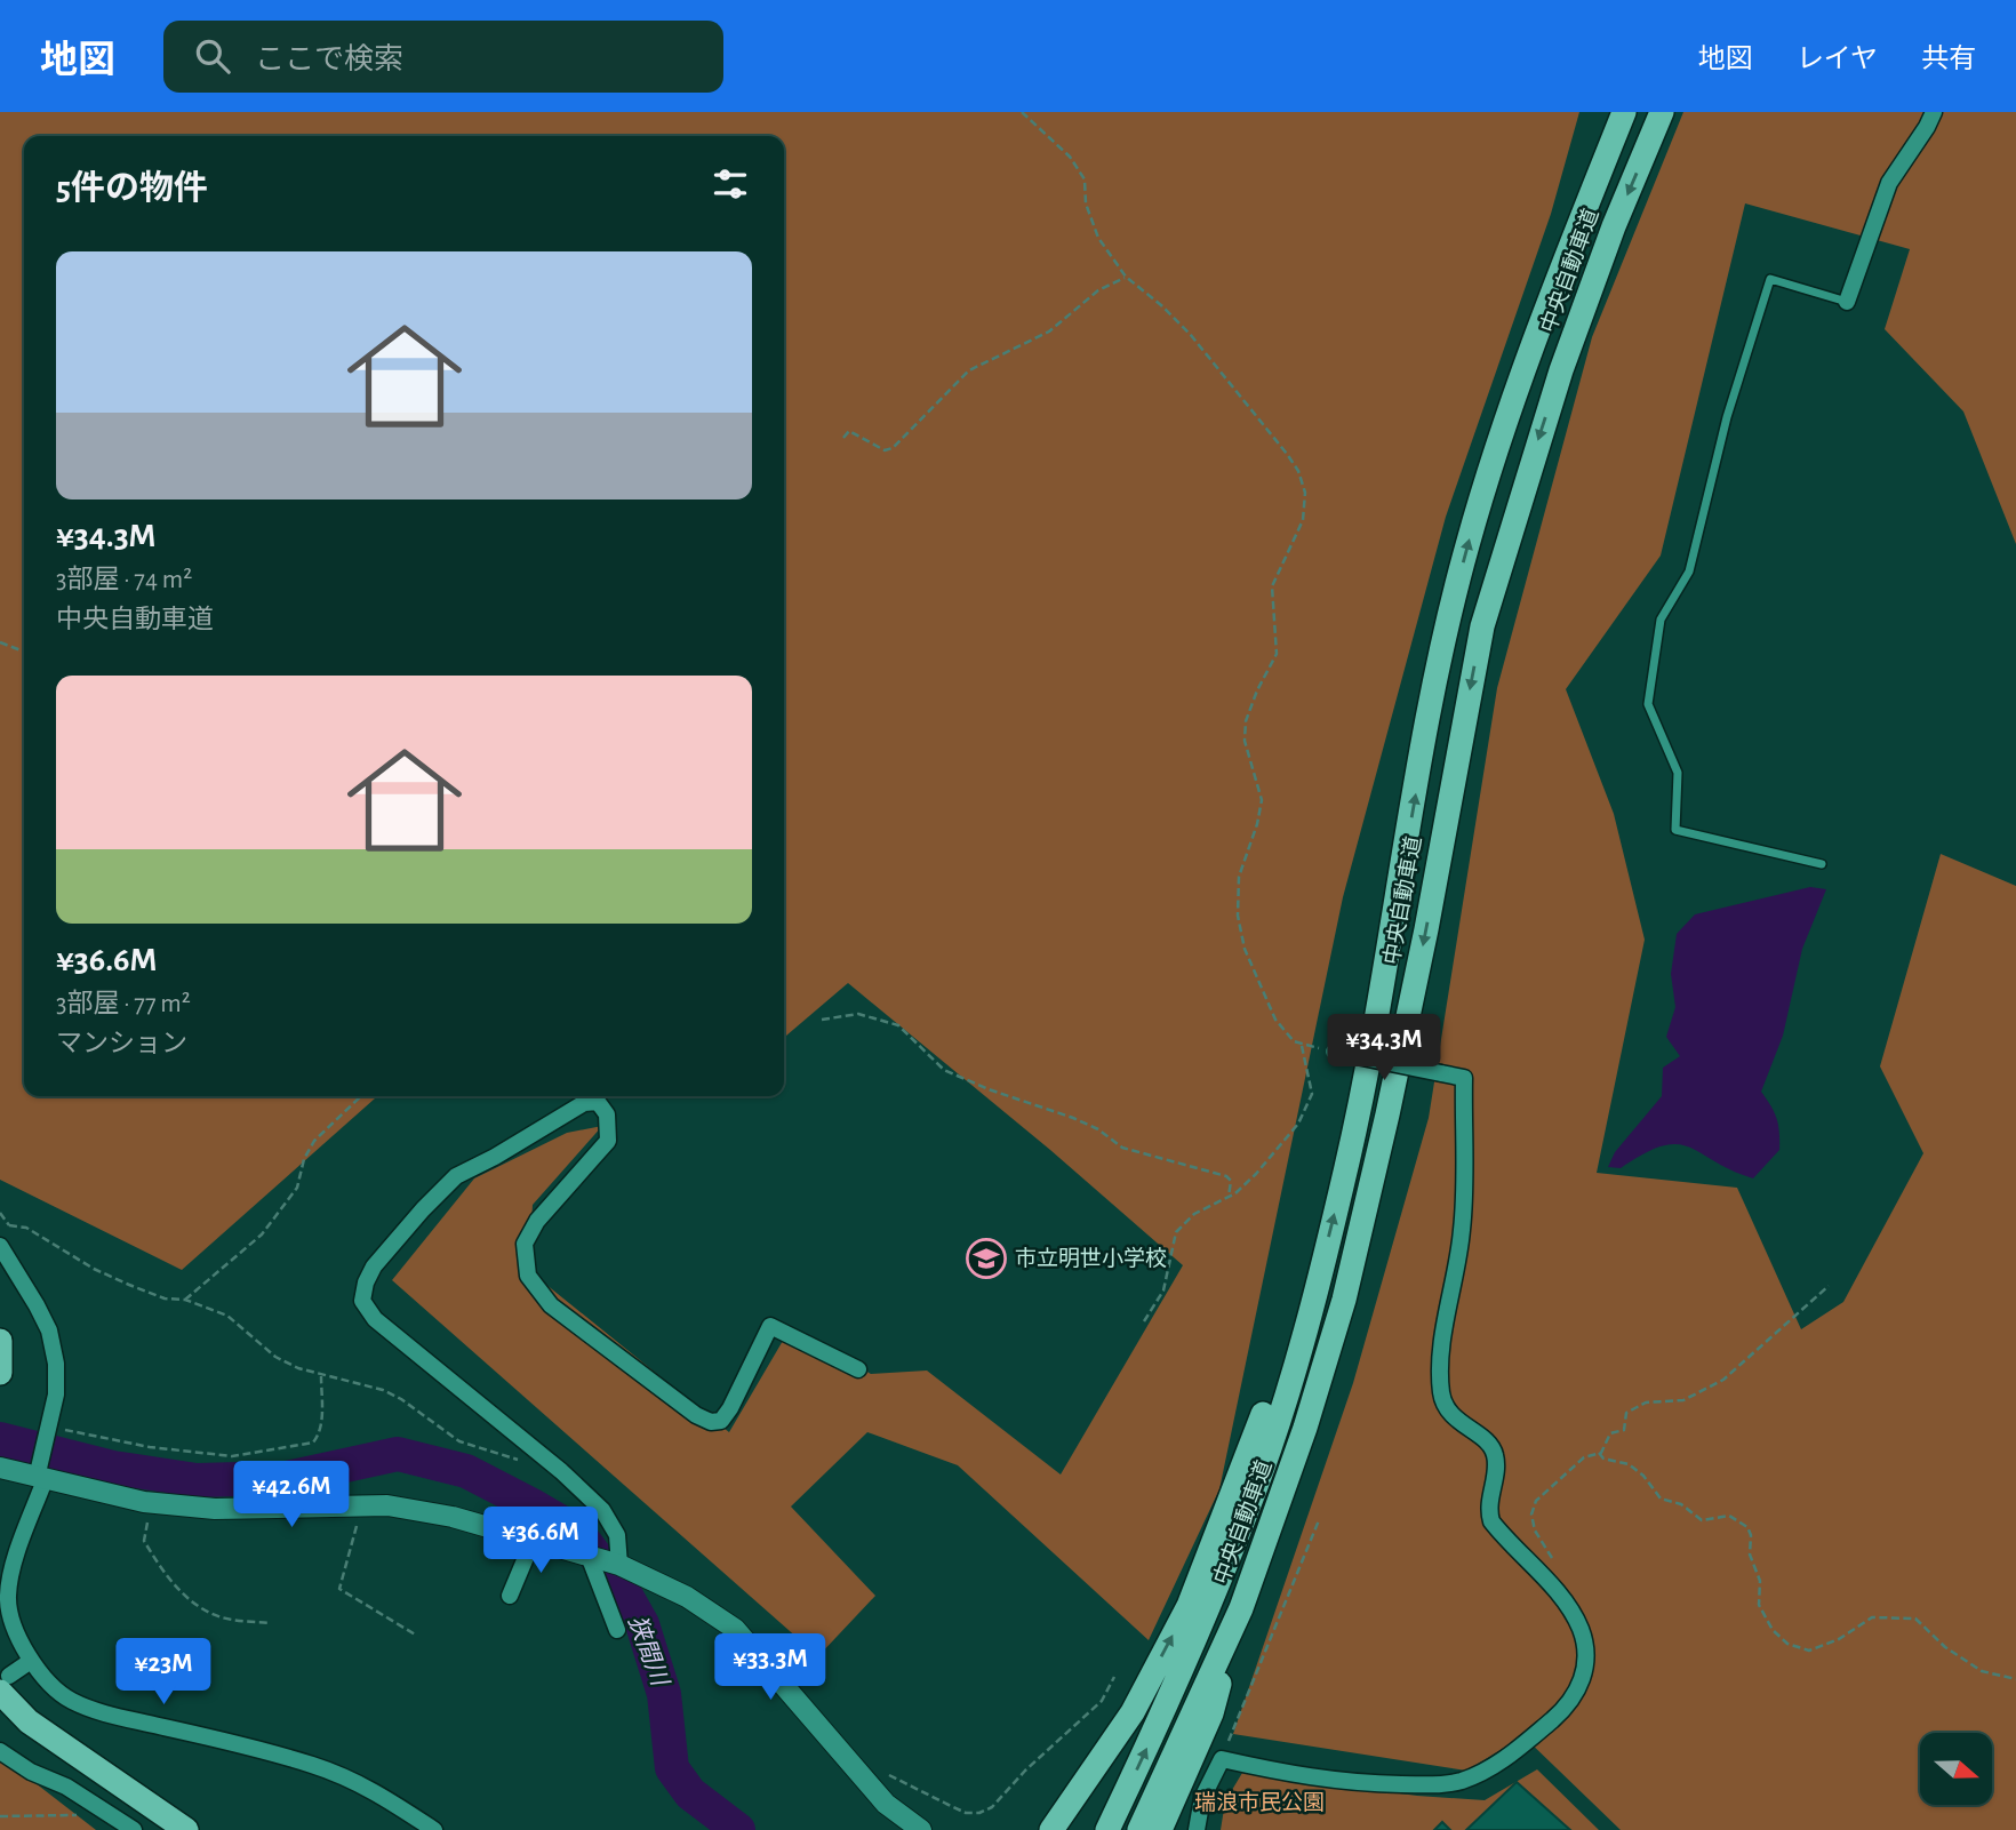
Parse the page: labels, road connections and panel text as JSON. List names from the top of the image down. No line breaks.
{"streets":{"highway":["中央自動車道"]},"water":["狭間川"],"parks":["瑞浪市民公園"],"places":{"school or university":["市立明世小学校"]},"north":"right","page":{"header":"地図","search":"ここで検索","nav":["地図","レイヤ","共有"],"heading":"5件の物件","list":[{"name":"¥34.3M","note":"3部屋 · 74 m² · 中央自動車道"},{"name":"¥36.6M","note":"3部屋 · 77 m² · マンション"}],"price":["¥34.3M","¥42.6M","¥36.6M","¥33.3M","¥23M"]}}
